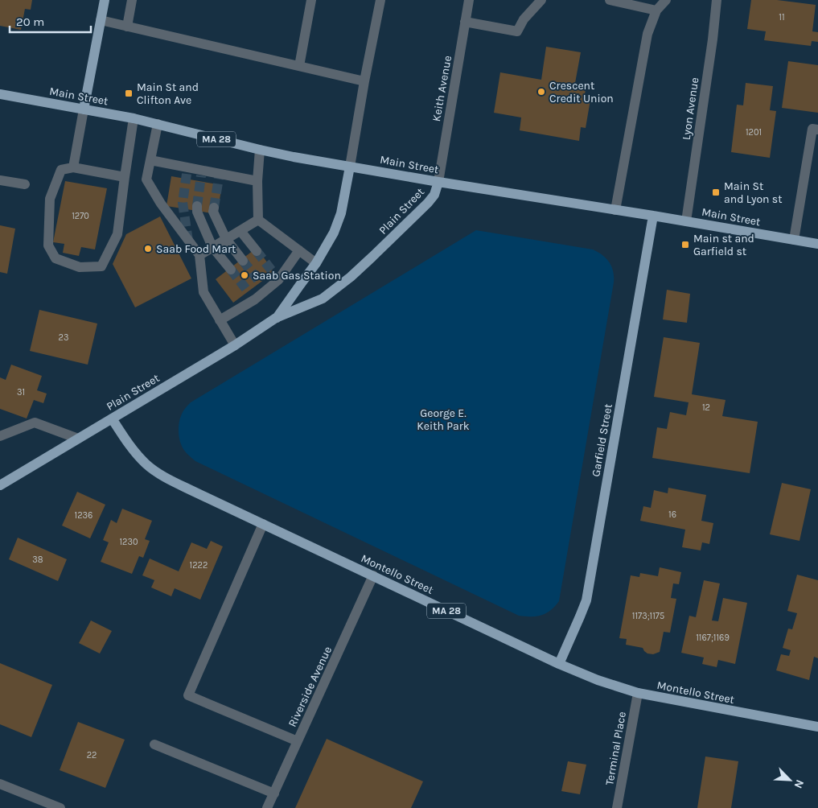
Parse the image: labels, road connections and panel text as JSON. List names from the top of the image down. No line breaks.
{"streets":{"main road":["Main Street","MA 28","Plain Street","Garfield Street","Montello Street"],"street":["Keith Avenue","Lyon Avenue","Riverside Avenue","Terminal Place"]},"crossings":[["Keith Avenue","Main Street"],["Keith Avenue","Plain Street"],["Main Street","Lyon Avenue"],["Main Street","Plain Street"],["Main Street","Garfield Street"],["Plain Street","Montello Street"],["Garfield Street","Montello Street"],["Montello Street","Riverside Avenue"],["Montello Street","Terminal Place"]],"parks":["George E. Keith Park"],"places":{"other":["Crescent Credit Union","Saab Food Mart","Saab Gas Station"],"transit":["Main St and Clifton Ave","Main St and Lyon st","Main st and Garfield st"]},"house_numbers":["11","1201","1270","23","31","12","16","1236","1230","38","1222","1173;1175","1167;1169","22"],"scale_bar":"20 m","north":"bottom right"}
